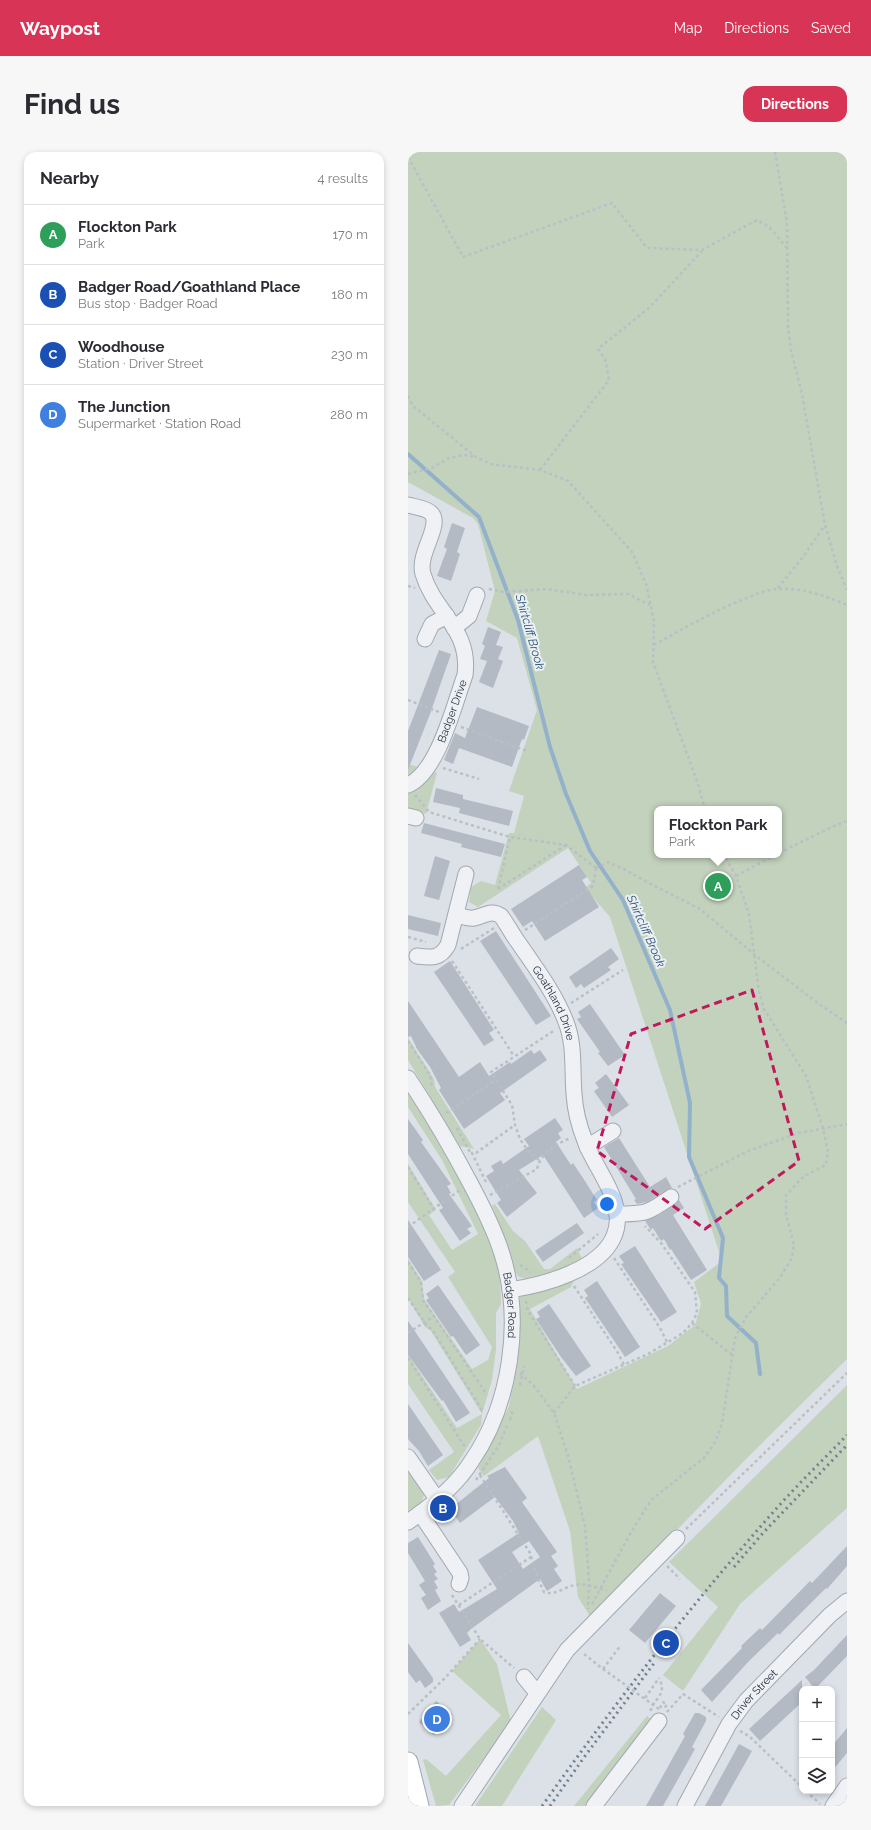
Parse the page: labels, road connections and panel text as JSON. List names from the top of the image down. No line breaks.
{"streets":{"street":["Badger Drive","Goathland Drive","Badger Road","Driver Street"]},"crossings":[["Goathland Drive","Badger Road"]],"water":["Shirtcliff Brook"],"page":{"header":"Waypost","nav":["Map","Directions","Saved"],"buttons":"Directions","title":"Find us","heading":["Nearby","4 results"],"list":[{"mark":"A","name":"Flockton Park","note":"Park","value":"170 m"},{"mark":"B","name":"Badger Road/Goathland Place","note":"Bus stop · Badger Road","value":"180 m"},{"mark":"C","name":"Woodhouse","note":"Station · Driver Street","value":"230 m"},{"mark":"D","name":"The Junction","note":"Supermarket · Station Road","value":"280 m"}],"popup":["Flockton Park","Park"],"pins":["A","B","C","D"],"map_buttons":["+","−"]}}
